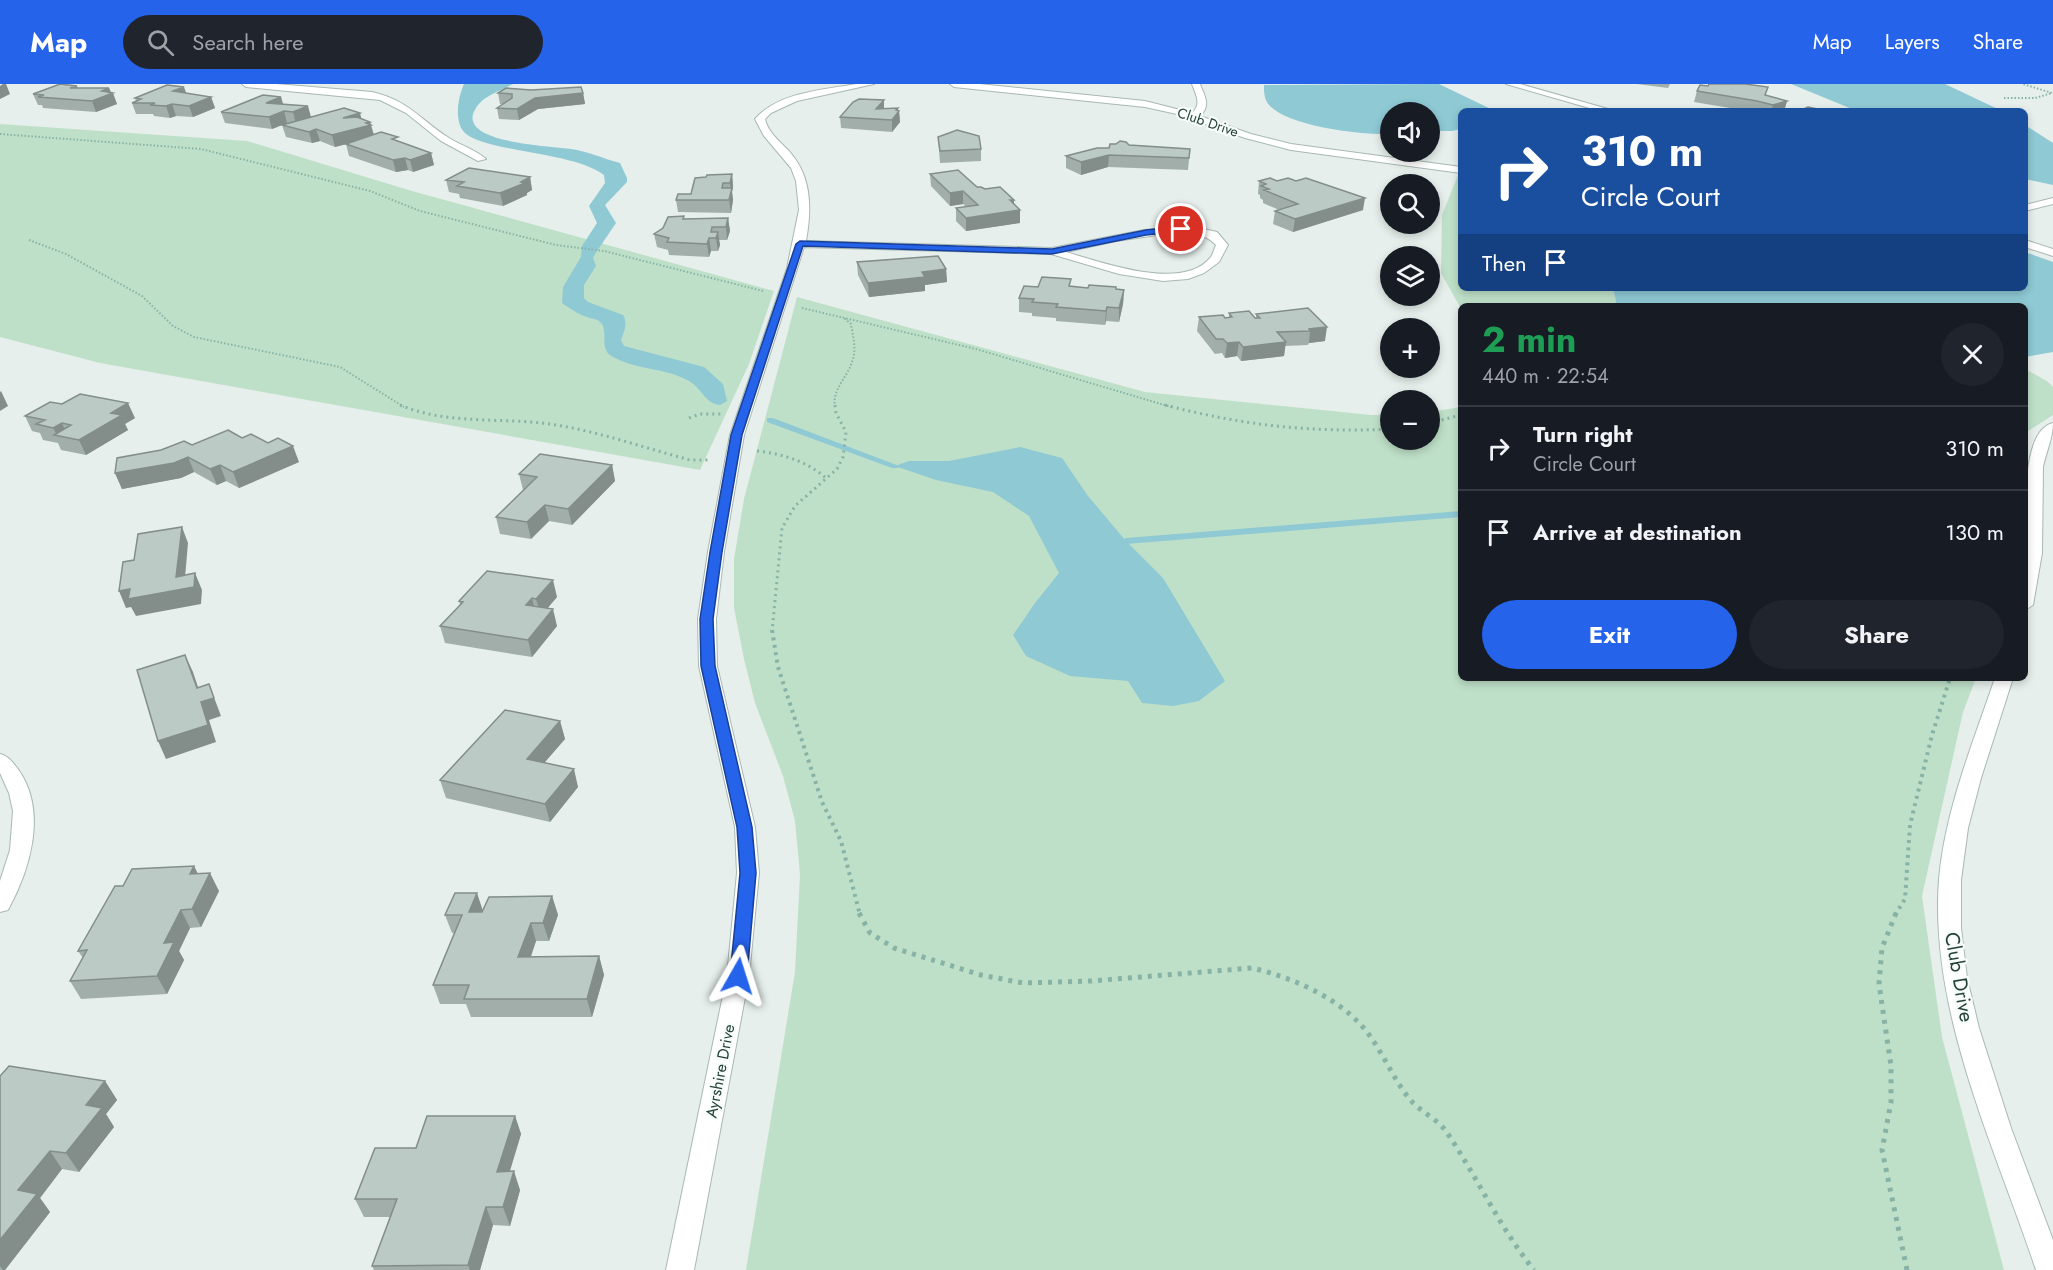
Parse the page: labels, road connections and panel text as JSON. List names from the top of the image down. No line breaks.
{"streets":{"street":["Club Drive","Ayrshire Drive"]},"page":{"header":"Map","search":"Search here","nav":["Map","Layers","Share"],"map_buttons":["+","−"],"turn":["310 m","Circle Court"],"then":"Then","heading":["2 min","440 m · 22:54"],"list":[{"name":"Turn right","note":"Circle Court","value":"310 m"},{"name":"Arrive at destination","value":"130 m"}],"buttons":["Exit","Share"]}}
